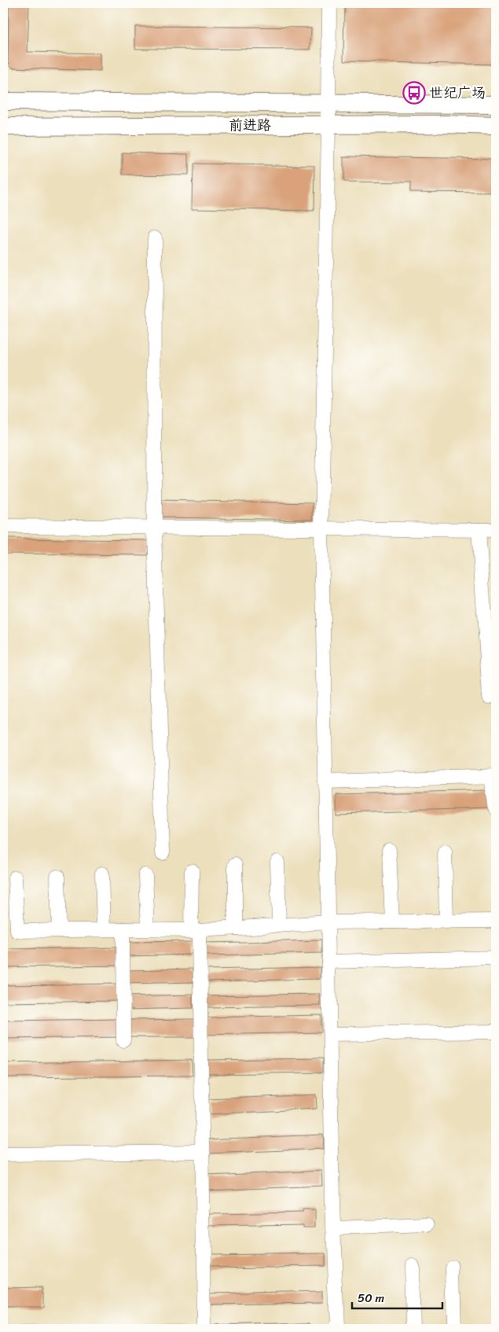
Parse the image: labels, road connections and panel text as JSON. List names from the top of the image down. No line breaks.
{"streets":{"main road":["前进路"]},"places":{"bus stop":["世纪广场"]},"scale_bar":"50 m"}
